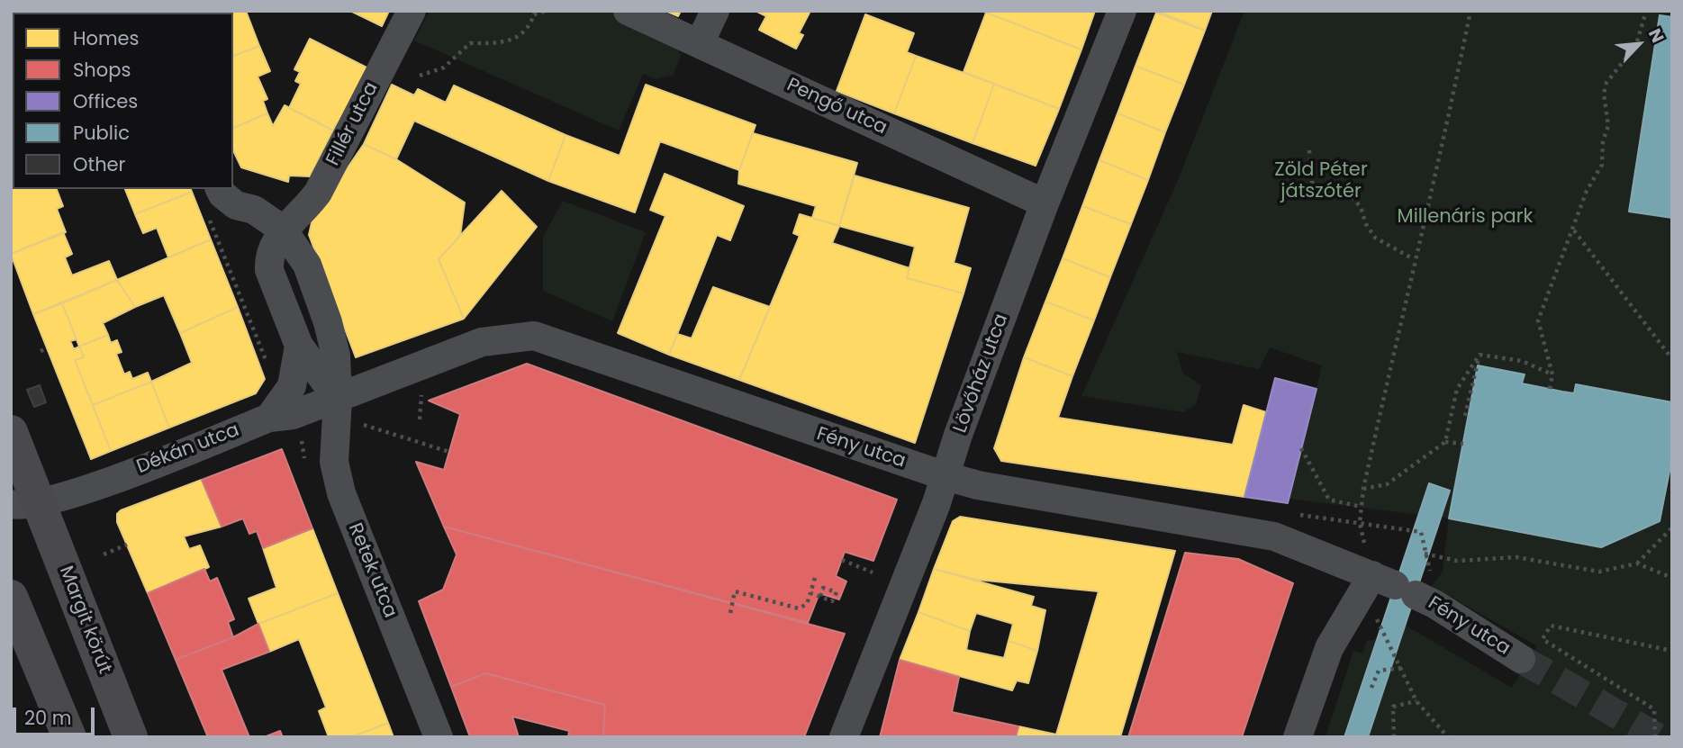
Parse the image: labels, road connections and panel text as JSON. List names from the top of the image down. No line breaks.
{"streets":{"main road":["Margit körút"],"street":["Pengő utca","Fillér utca","Lövőház utca","Fény utca","Dékán utca","Retek utca"]},"crossings":[["Pengő utca","Lövőház utca"],["Fillér utca","Retek utca"],["Lövőház utca","Fény utca"],["Fény utca","Dékán utca"],["Fény utca","Retek utca"],["Dékán utca","Retek utca"],["Dékán utca","Margit körút"]],"parks":["Zöld Péter játszótér","Millenáris park"],"legend":["Homes","Shops","Offices","Public","Other"],"scale_bar":"20 m","north":"top right"}
